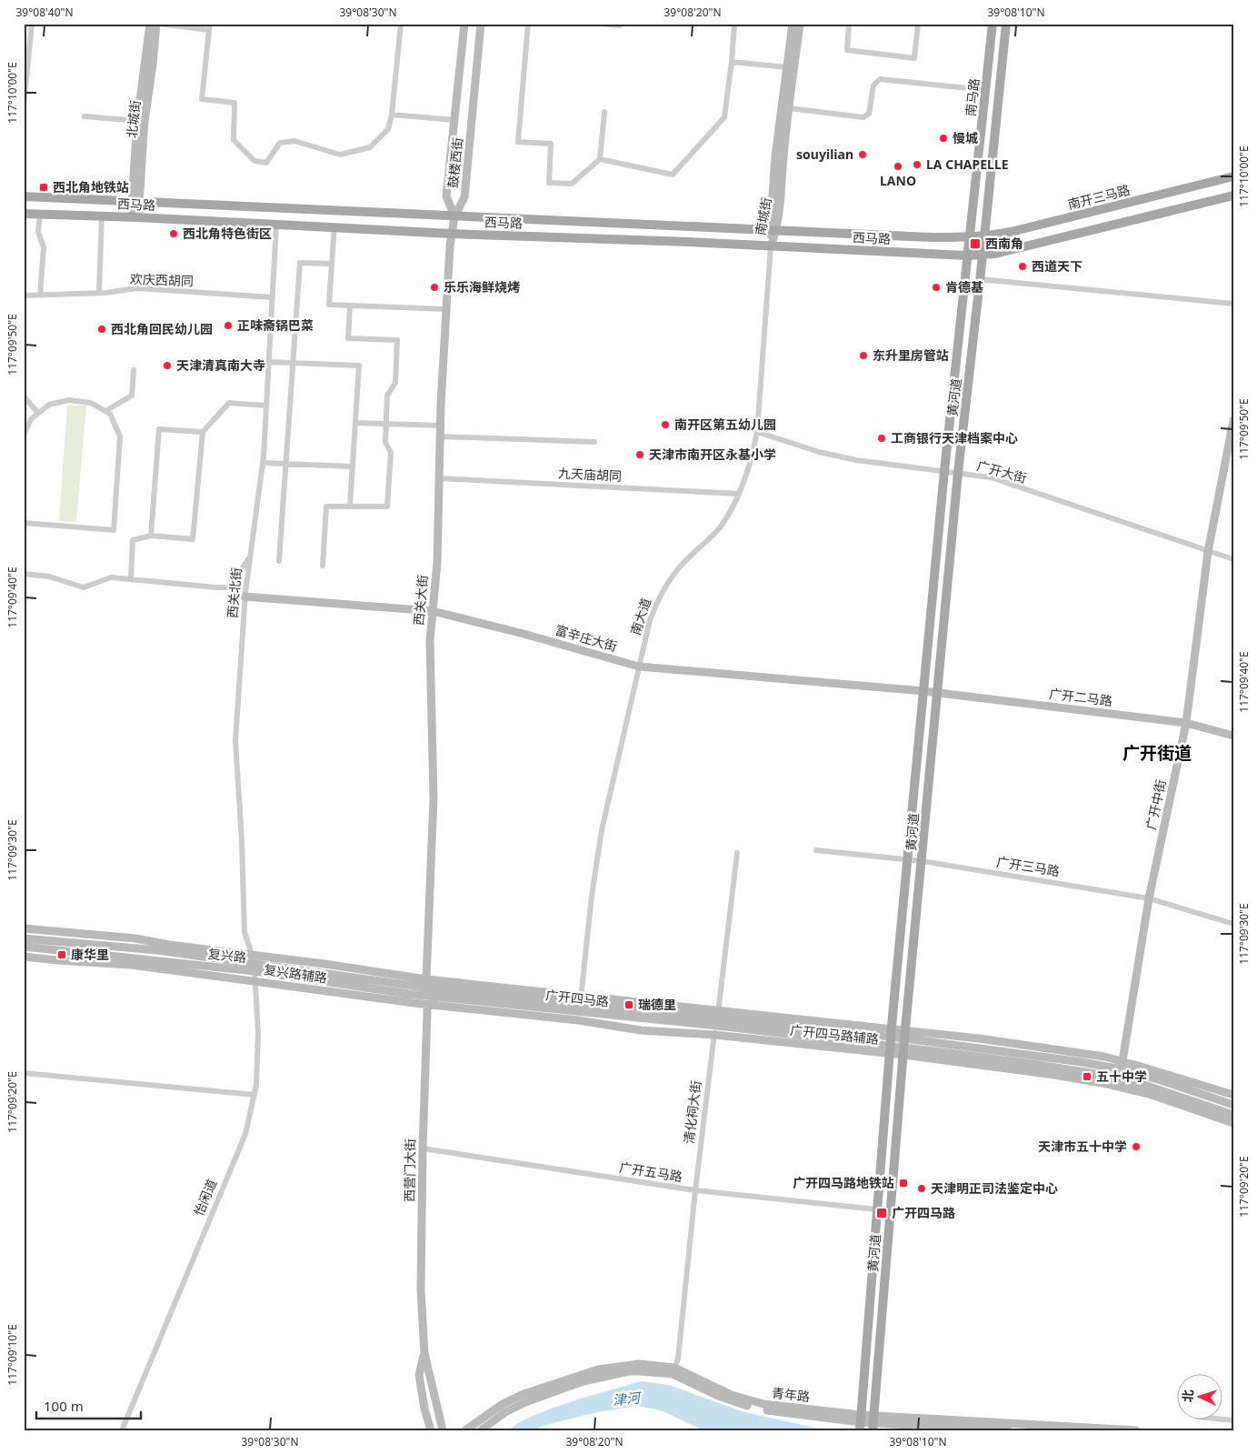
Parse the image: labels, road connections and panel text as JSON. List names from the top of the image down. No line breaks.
{"streets":{"main road":["南马路","南开三马路","西马路","黄河道"],"street":["北城街","鼓楼西街","南城街","欢庆西胡同","广开大街","九天庙胡同","西关北街","西关大街","南大道","富辛庄大街","广开二马路","广开中街","广开三马路","复兴路","复兴路辅路","广开四马路","广开四马路辅路","清化祠大街","西营门大街","广开五马路","怡闲道","青年路"]},"crossings":[["南马路","南开三马路"],["南马路","西马路"],["南马路","黄河道"],["北城街","西马路"],["鼓楼西街","西马路"],["鼓楼西街","西关大街"],["南开三马路","西马路"],["南开三马路","黄河道"],["西马路","南城街"],["西马路","黄河道"],["西马路","西关北街"],["西马路","西关大街"],["西马路","南大道"],["南城街","南大道"],["欢庆西胡同","西关北街"],["黄河道","广开大街"],["黄河道","富辛庄大街"],["黄河道","广开二马路"],["黄河道","广开三马路"],["黄河道","广开四马路"],["黄河道","广开四马路辅路"],["黄河道","广开五马路"],["黄河道","青年路"],["广开大街","南大道"],["广开大街","广开中街"],["九天庙胡同","西关大街"],["九天庙胡同","南大道"],["西关北街","富辛庄大街"],["西关北街","复兴路"],["西关北街","复兴路辅路"],["西关北街","怡闲道"],["西关大街","富辛庄大街"],["西关大街","复兴路"],["西关大街","复兴路辅路"],["西关大街","广开四马路"],["西关大街","西营门大街"],["南大道","富辛庄大街"],["南大道","广开四马路"],["南大道","广开四马路辅路"],["富辛庄大街","广开二马路"],["广开二马路","广开中街"],["广开中街","广开三马路"],["广开中街","广开四马路"],["复兴路","复兴路辅路"],["复兴路","广开四马路"],["复兴路","西营门大街"],["复兴路","怡闲道"],["复兴路辅路","广开四马路"],["复兴路辅路","广开四马路辅路"],["复兴路辅路","西营门大街"],["复兴路辅路","怡闲道"],["广开四马路","广开四马路辅路"],["广开四马路","清化祠大街"],["广开四马路","西营门大街"],["广开四马路辅路","清化祠大街"],["广开四马路辅路","西营门大街"],["清化祠大街","广开五马路"],["清化祠大街","青年路"],["西营门大街","广开五马路"]],"districts":["广开街道"],"water":["津河"],"places":{"other":["慢城","souyilian","LA CHAPELLE","LANO","西北角特色街区","西道天下","乐乐海鲜烧烤","肯德基","正味斋锅巴菜","西北角回民幼儿园","东升里房管站","天津清真南大寺","南开区第五幼儿园","工商银行天津档案中心","天津市南开区永基小学","天津市五十中学","天津明正司法鉴定中心"],"transit":["西北角地铁站","西南角","康华里","瑞德里","五十中学","广开四马路地铁站","广开四马路"]},"scale_bar":"100 m","north":"left","coordinates":["39°08'40\"N","39°08'30\"N","39°08'20\"N","39°08'10\"N","117°10'00\"E","117°09'50\"E","117°09'40\"E","117°09'30\"E","117°09'20\"E","117°09'10\"E"]}
